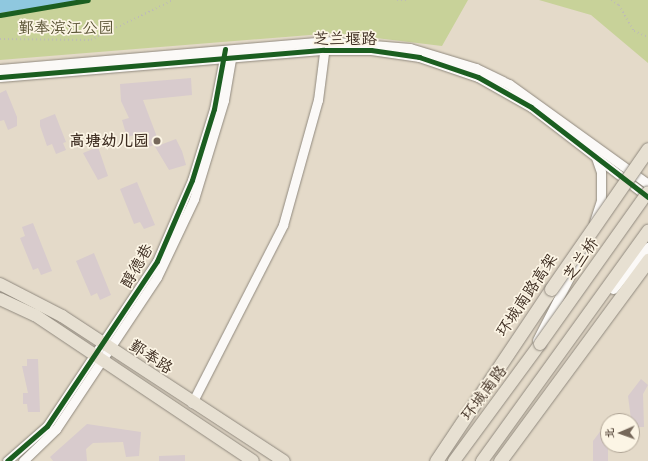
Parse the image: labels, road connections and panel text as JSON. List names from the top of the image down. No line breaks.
{"streets":{"highway":["环城南路高架"],"main road":["芝兰桥","鄞奉路","环城南路"],"street":["芝兰堰路","醇德巷"]},"crossings":[["芝兰堰路","醇德巷"],["芝兰桥","环城南路"],["醇德巷","鄞奉路"]],"parks":["鄞奉滨江公园"],"places":["高塘幼儿园"],"north":"left"}
